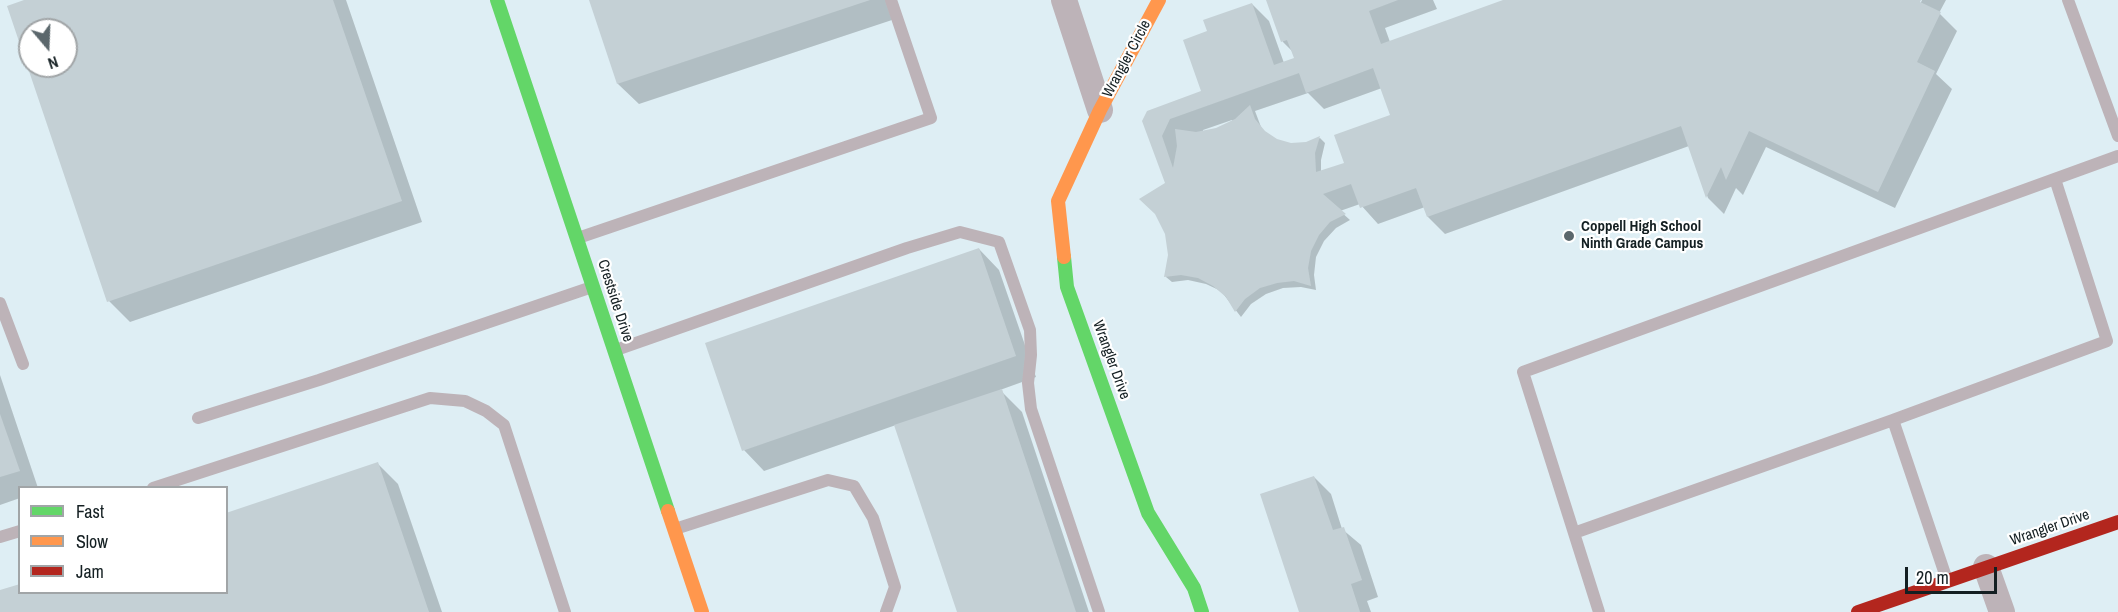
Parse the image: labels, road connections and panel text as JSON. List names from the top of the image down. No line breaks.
{"streets":{"street":["Wrangler Circle","Crestside Drive","Wrangler Drive"]},"crossings":[["Wrangler Circle","Wrangler Drive"]],"places":["Coppell High School Ninth Grade Campus"],"legend":["Fast","Slow","Jam"],"scale_bar":"20 m","north":"bottom"}
